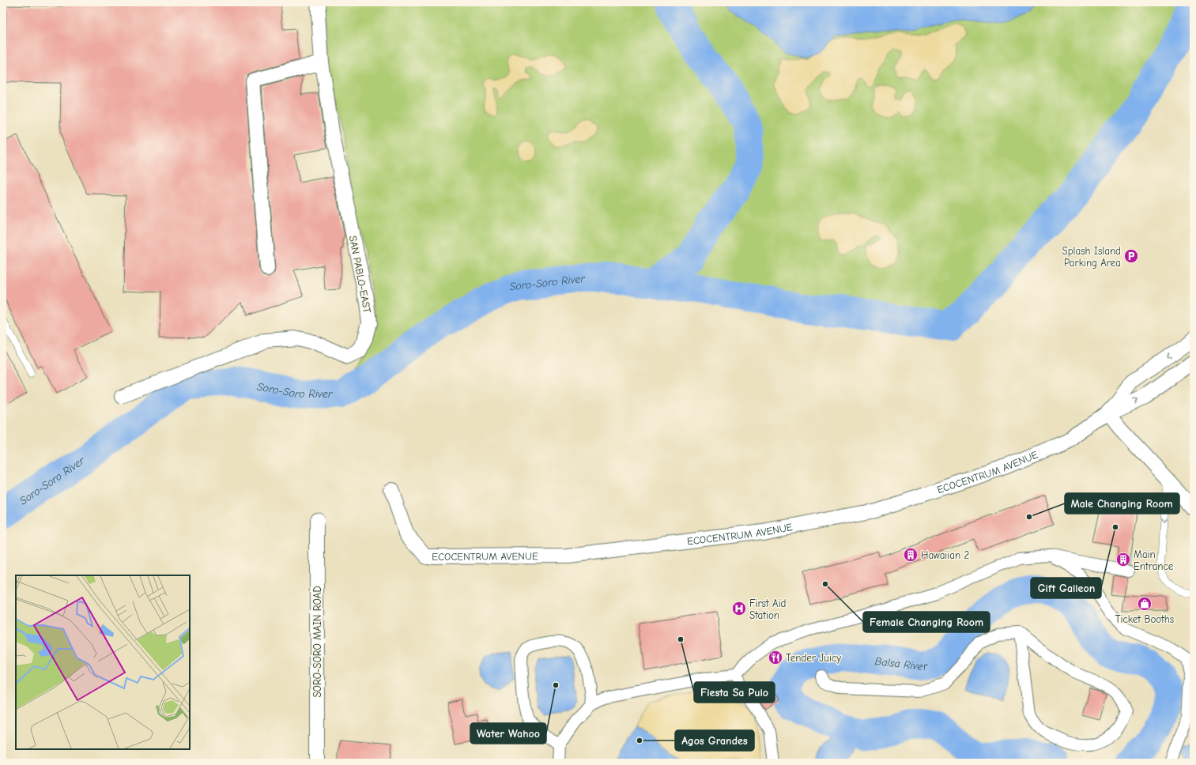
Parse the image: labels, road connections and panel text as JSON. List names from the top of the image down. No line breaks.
{"streets":{"street":["SAN PABLO-EAST","ECOCENTRUM AVENUE","SORO-SORO MAIN ROAD"]},"water":["Soro-Soro River","Balsa River"],"places":{"parking":["Splash Island Parking Area"],"other":["Male Changing Room","Gift Galleon","Female Changing Room","Fiesta Sa Pulo","Water Wahoo","Agos Grandes"],"building":["Hawaiian 2","Main Entrance"],"shop":["Ticket Booths"],"hospital":["First Aid Station"],"restaurant":["Tender Juicy"]}}
